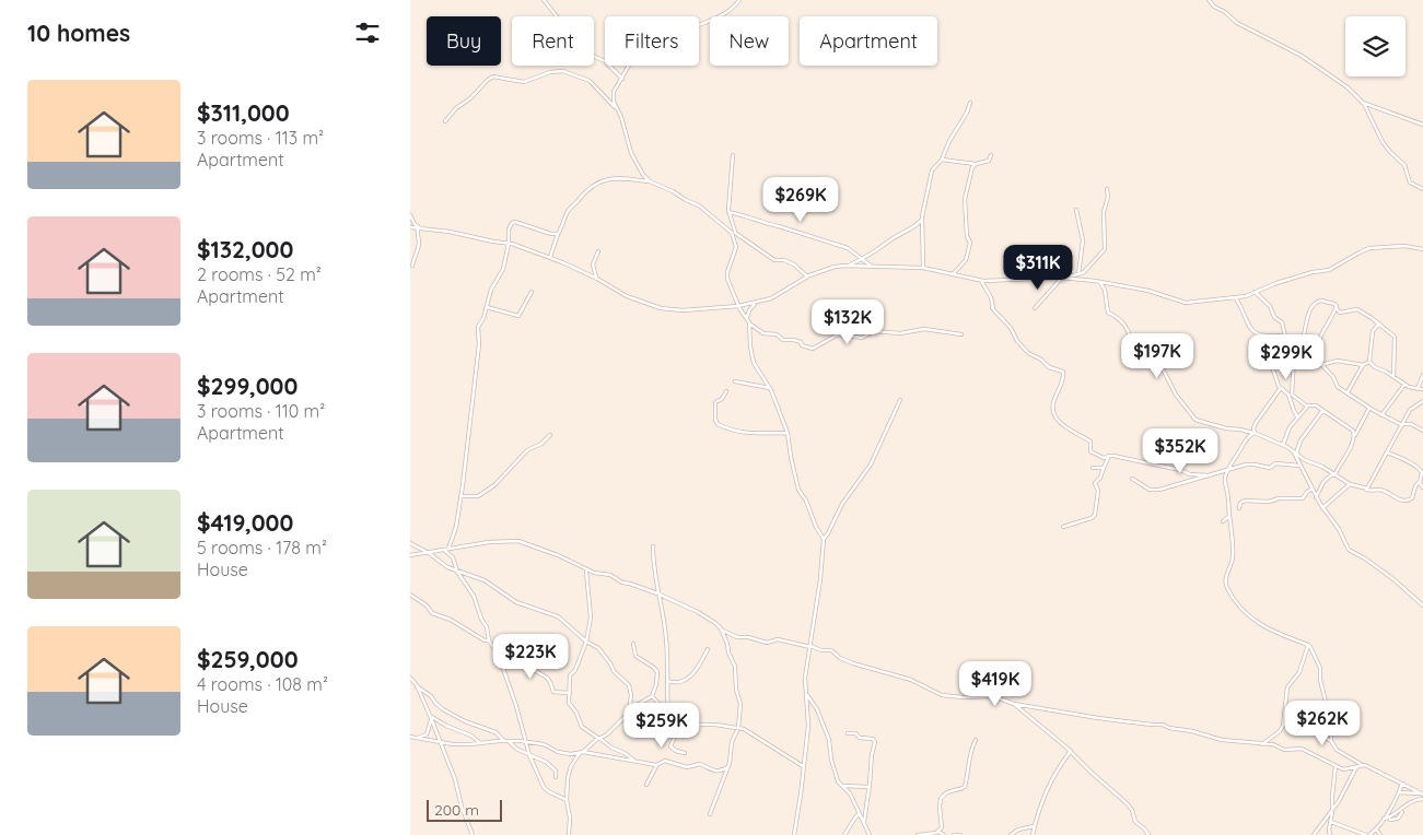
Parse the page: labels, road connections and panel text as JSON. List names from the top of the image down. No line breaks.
{"scale_bar":"200 m","page":{"heading":"10 homes","chip":["Buy","Rent","Filters","New","Apartment"],"list":[{"name":"$311,000","note":"3 rooms · 113 m² · Apartment"},{"name":"$132,000","note":"2 rooms · 52 m² · Apartment"},{"name":"$299,000","note":"3 rooms · 110 m² · Apartment"},{"name":"$419,000","note":"5 rooms · 178 m² · House"},{"name":"$259,000","note":"4 rooms · 108 m² · House"}],"price":["$269K","$311K","$132K","$197K","$299K","$352K","$223K","$419K","$262K","$259K"],"scale":"200 m"}}
